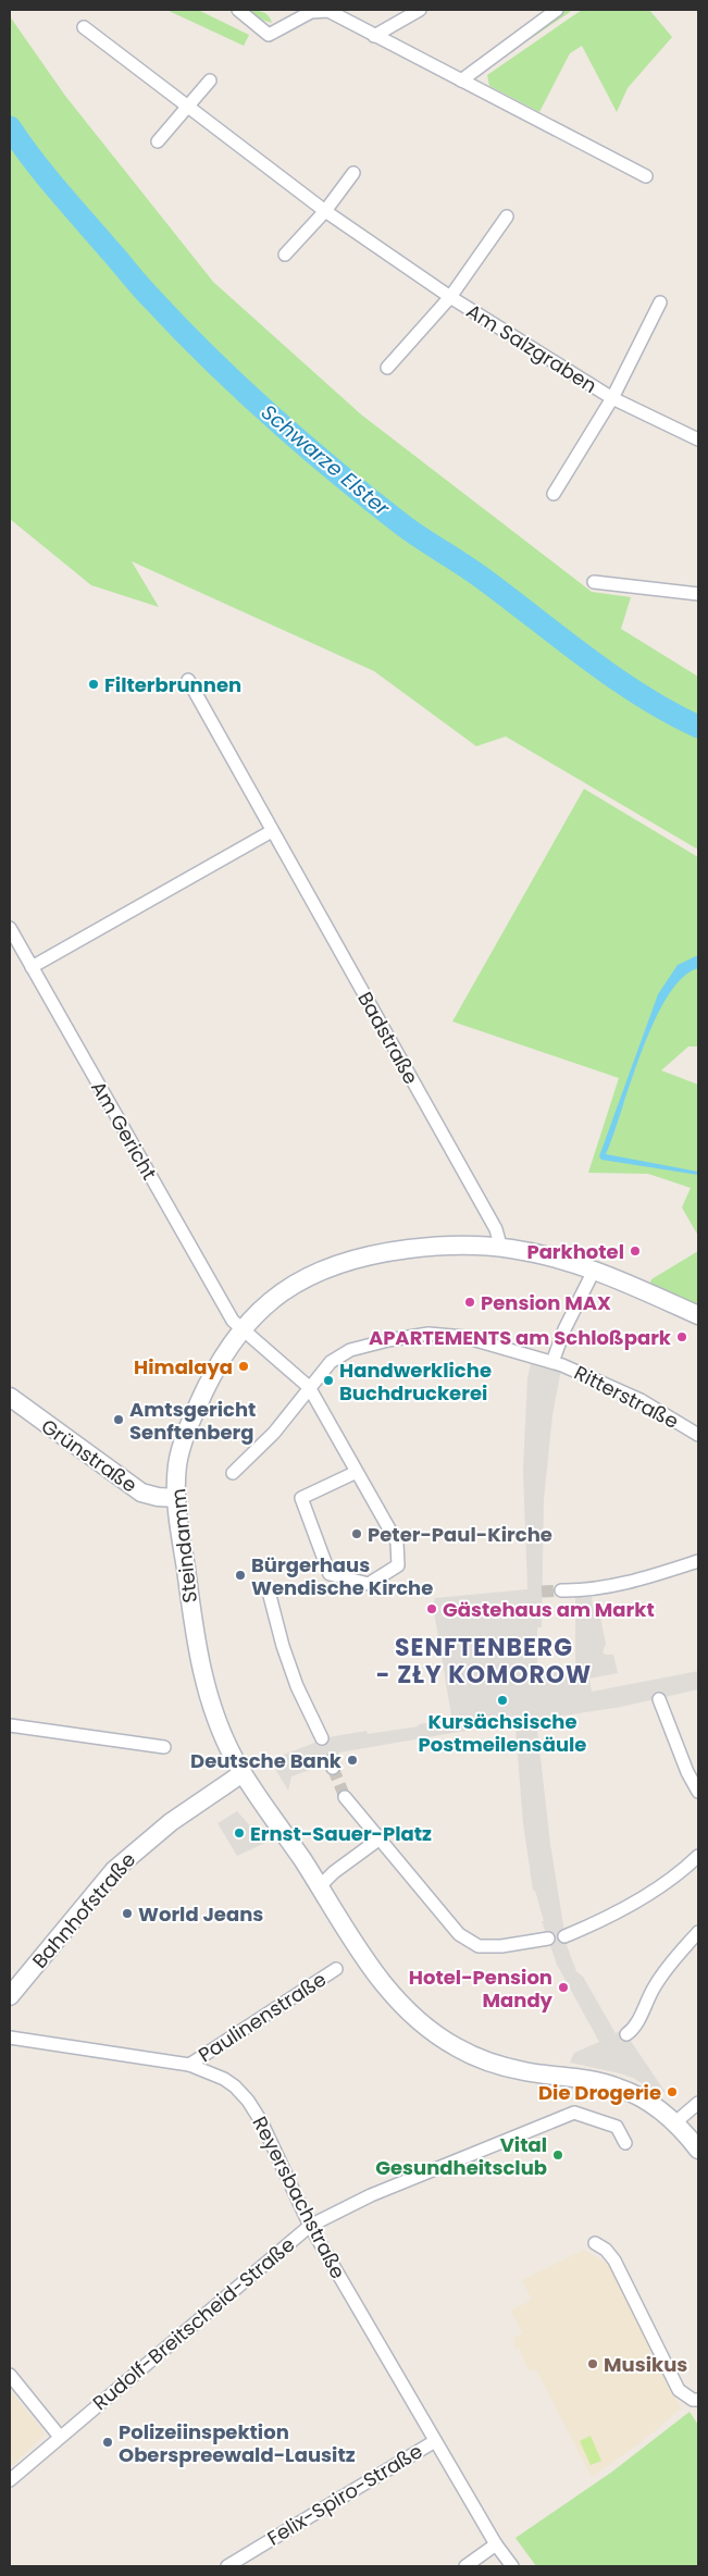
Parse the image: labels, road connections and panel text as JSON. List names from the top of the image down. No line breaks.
{"streets":{"main road":["Grünstraße","Steindamm","Bahnhofstraße"],"street":["Am Salzgraben","Badstraße","Am Gericht","Ritterstraße","Paulinenstraße","Reyersbachstraße","Rudolf-Breitscheid-Straße","Felix-Spiro-Straße"]},"crossings":[["Badstraße","Steindamm"],["Am Gericht","Ritterstraße"],["Am Gericht","Steindamm"],["Grünstraße","Steindamm"],["Steindamm","Bahnhofstraße"],["Paulinenstraße","Reyersbachstraße"],["Reyersbachstraße","Rudolf-Breitscheid-Straße"],["Reyersbachstraße","Felix-Spiro-Straße"]],"districts":["SENFTENBERG - ZŁY KOMOROW"],"water":["Schwarze Elster"],"places":["Filterbrunnen","Parkhotel","Pension MAX","APARTEMENTS am Schloßpark","Himalaya","Handwerkliche Buchdruckerei","Amtsgericht Senftenberg","Peter-Paul-Kirche","Bürgerhaus Wendische Kirche","Gästehaus am Markt","Kursächsische Postmeilensäule","Deutsche Bank","Ernst-Sauer-Platz","World Jeans","Hotel-Pension Mandy","Die Drogerie","Vital Gesundheitsclub","Musikus","Polizeiinspektion Oberspreewald-Lausitz"]}
